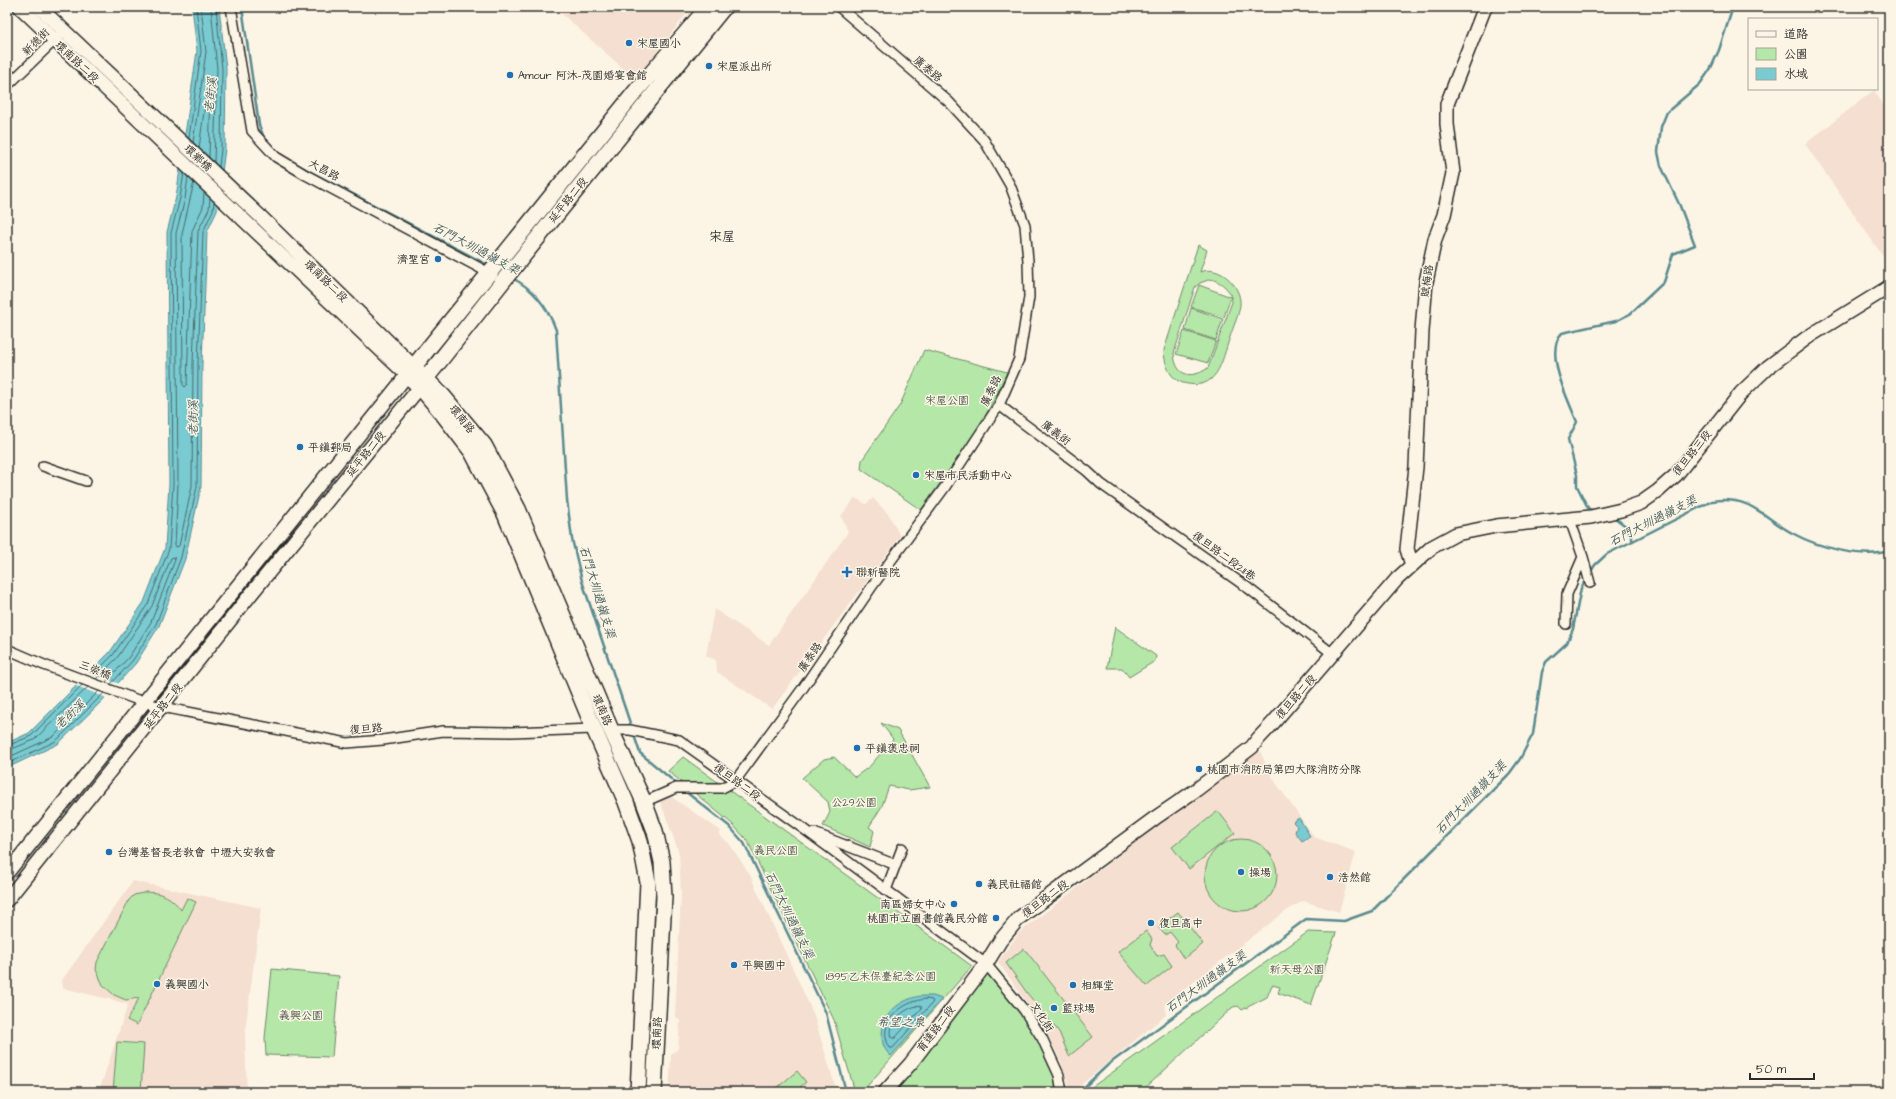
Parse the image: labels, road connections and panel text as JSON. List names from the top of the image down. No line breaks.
{"streets":{"main road":["環南路二段","環鄉橋","延平路二段","賦梅路","環南路","復旦路三段","復旦路二段","育達路二段"],"street":["新德街","廣泰路","大昌路","廣義街","復旦路二段211巷","三崇橋","復旦路","文化街"]},"crossings":[["新德街","環南路二段"],["環南路二段","環鄉橋"],["環南路二段","延平路二段"],["環南路二段","環南路"],["廣泰路","廣義街"],["廣泰路","復旦路二段"],["大昌路","延平路二段"],["延平路二段","環南路"],["延平路二段","三崇橋"],["延平路二段","復旦路"],["賦梅路","復旦路二段"],["環南路","復旦路二段"],["環南路","復旦路"],["廣義街","復旦路二段211巷"],["復旦路三段","復旦路二段"],["復旦路二段211巷","復旦路二段"],["三崇橋","復旦路"],["復旦路二段","復旦路"],["復旦路二段","文化街"],["復旦路二段","育達路二段"],["文化街","育達路二段"]],"districts":["宋屋"],"water":["老街溪","石門大圳過嶺支渠","希望之泉"],"parks":["宋屋公園","公29公園","義民公園","新天母公園","1895乙未保臺紀念公園","義興公園"],"places":{"other":["宋屋國小","宋屋派出所","Amour 阿沐-茂園婚宴會館","濟聖宮","平鎮郵局","宋屋市民活動中心","平鎮褒忠祠","桃園市消防局第四大隊消防分隊","台灣基督長老教會 中壢大安教會","操場","浩然館","義民社福館","南區婦女中心","桃園市立圖書館義民分館","復旦高中","平興國中","義興國小","相輝堂","籃球場"],"health":["聯新醫院"]},"legend":["道路","公園","水域"],"scale_bar":"50 m"}
